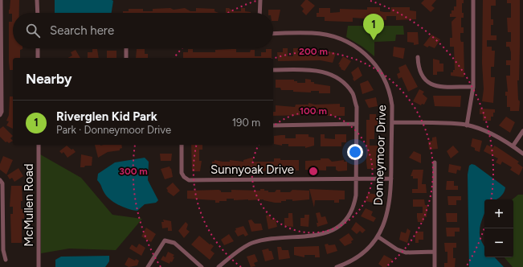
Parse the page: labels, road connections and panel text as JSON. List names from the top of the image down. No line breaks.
{"streets":{"street":["Donneymoor Drive","Sunnyoak Drive","McMullen Road"]},"crossings":[["Donneymoor Drive","Sunnyoak Drive"]],"page":{"search":"Search here","pins":"1","heading":"Nearby","list":[{"mark":"1","name":"Riverglen Kid Park","note":"Park · Donneymoor Drive","value":"190 m"}],"map_buttons":["+","−"]},"rings":["200 m","100 m","300 m"]}
